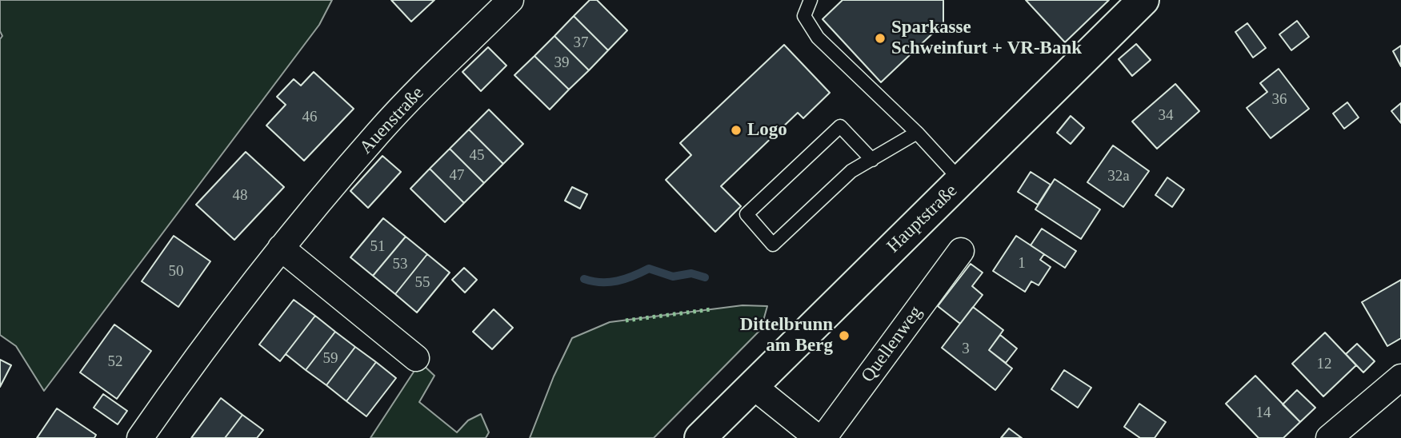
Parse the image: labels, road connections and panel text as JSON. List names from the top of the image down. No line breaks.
{"streets":{"street":["Auenstraße","Hauptstraße","Quellenweg"]},"places":["Sparkasse Schweinfurt + VR-Bank","Logo","Dittelbrunn am Berg"],"house_numbers":["37","39","36","34","46","45","47","32a","48","51","1","53","50","55","3","59","52","12","14"]}
